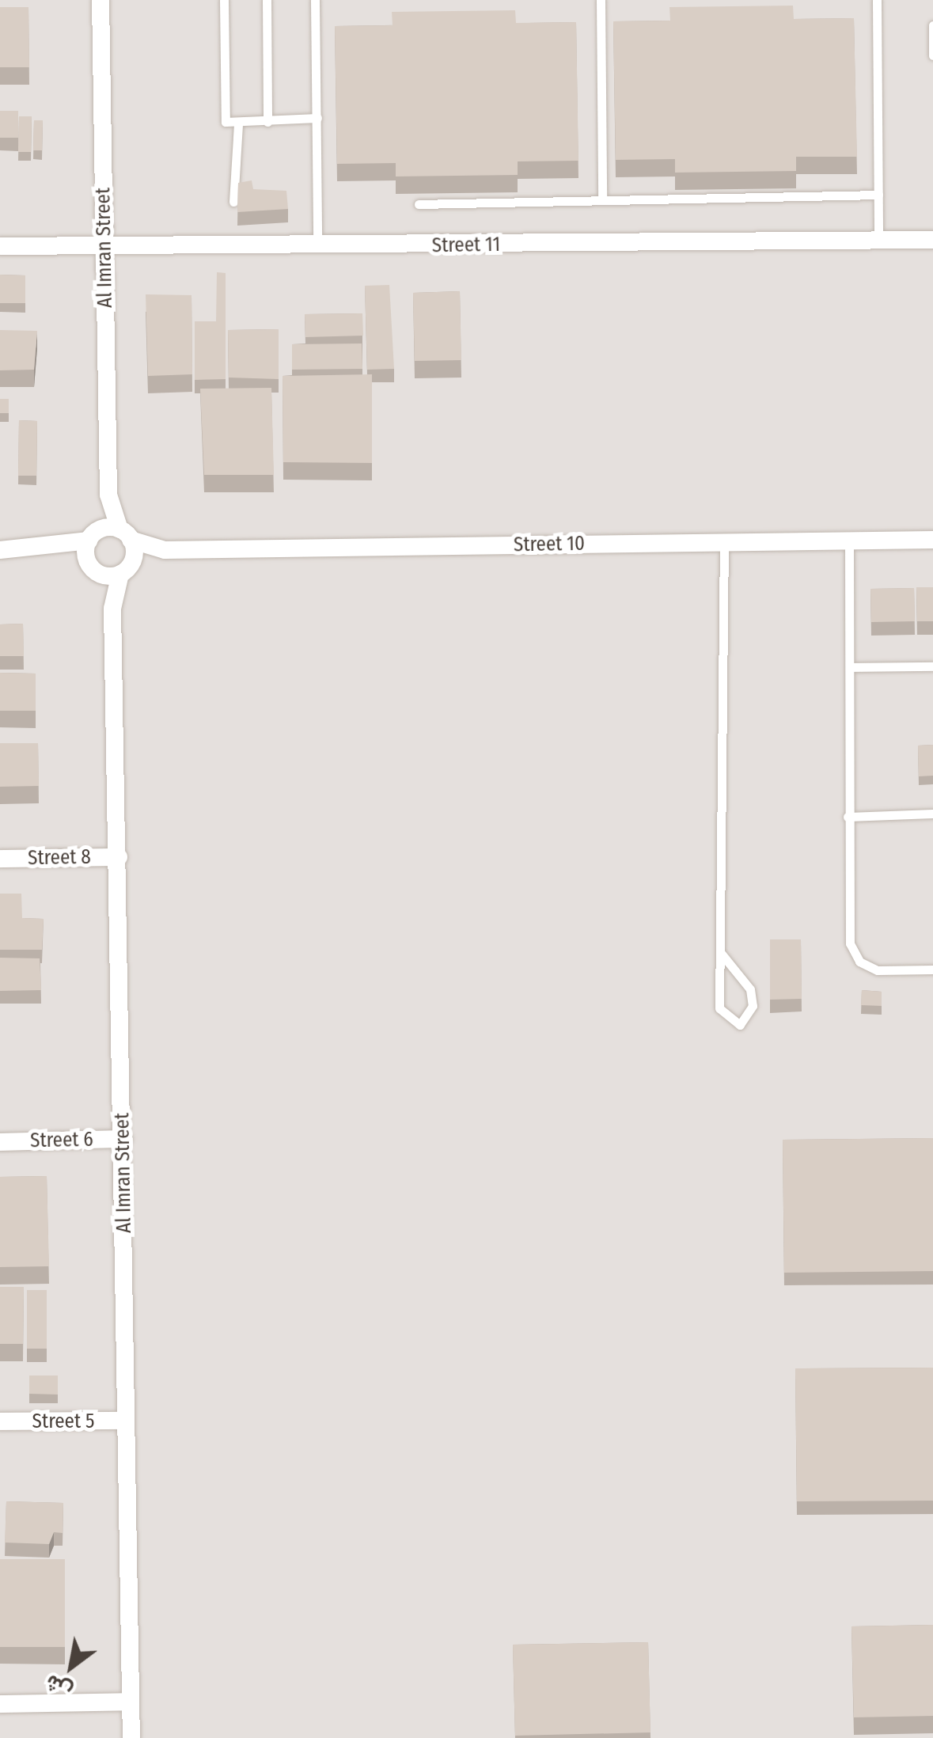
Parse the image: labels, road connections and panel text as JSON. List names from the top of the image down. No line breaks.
{"streets":{"street":["Street 11","Al Imran Street","Street 10","Street 8","Street 6","Street 5"]},"crossings":[["Street 11","Al Imran Street"],["Al Imran Street","Street 10"],["Al Imran Street","Street 8"],["Al Imran Street","Street 6"],["Al Imran Street","Street 5"]],"north":"bottom left"}
